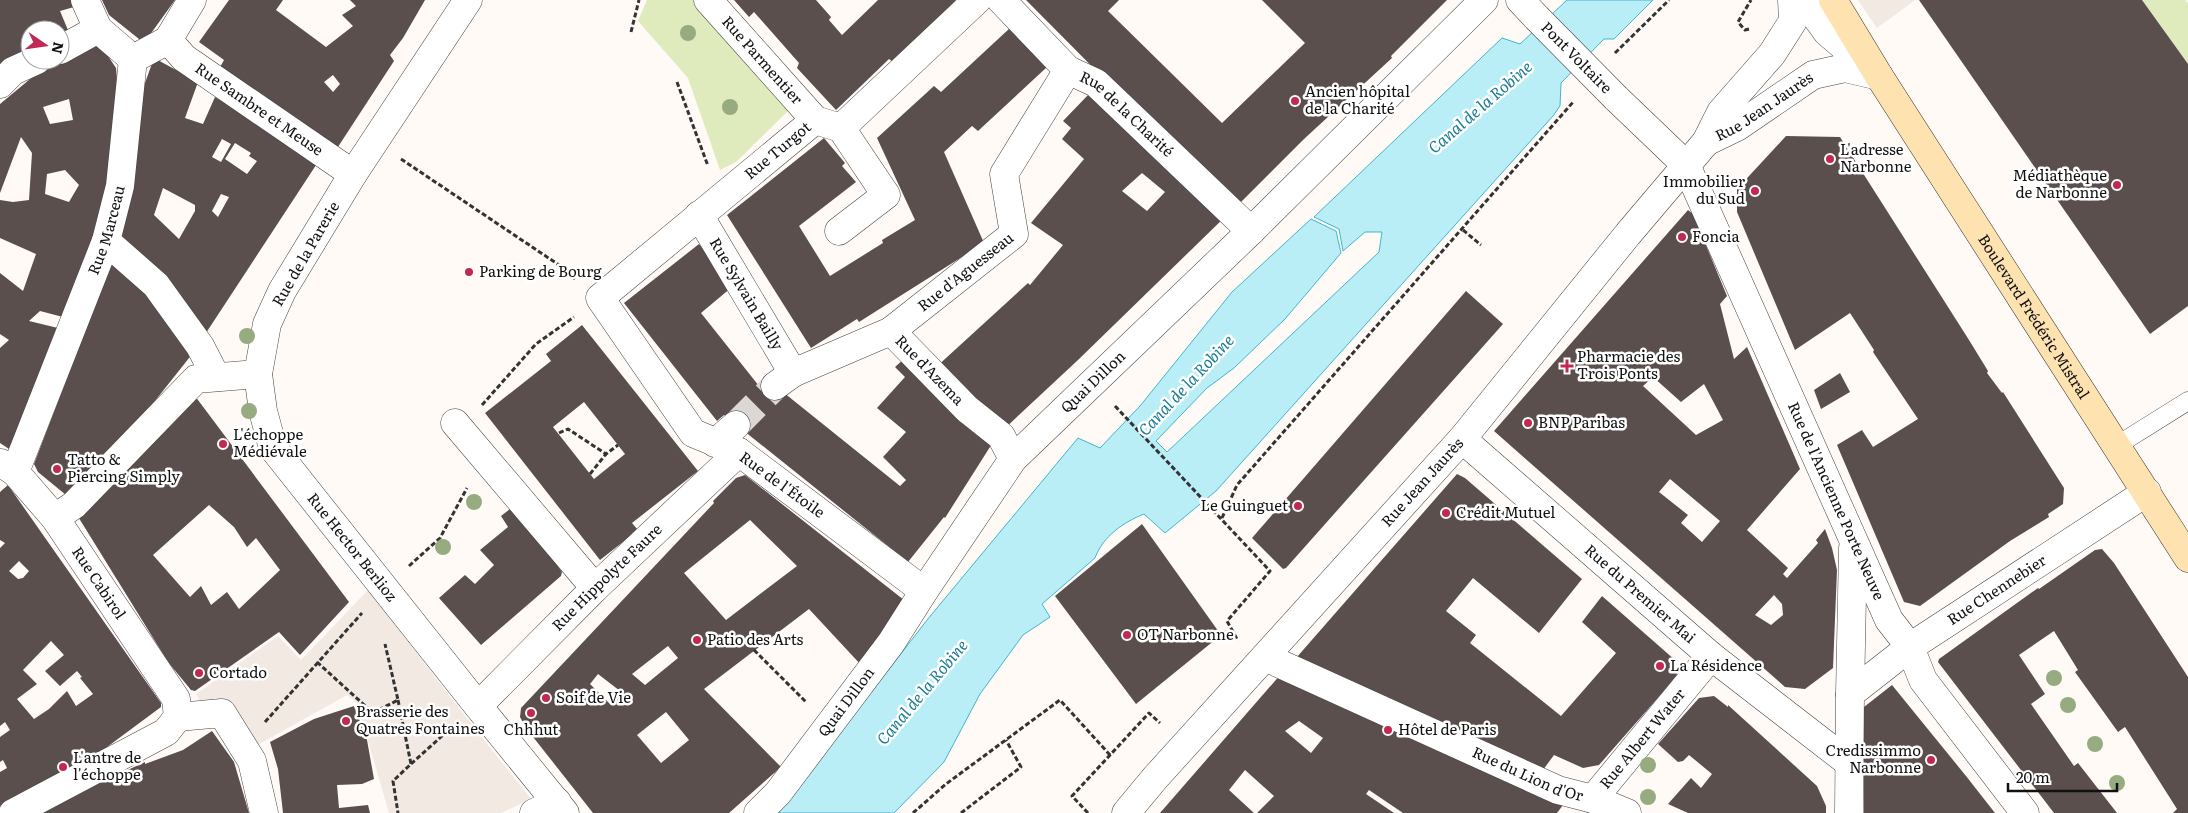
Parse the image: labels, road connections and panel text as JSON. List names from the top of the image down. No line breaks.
{"streets":{"main road":["Boulevard Frédéric Mistral"],"street":["Pont Voltaire","Rue Parmentier","Rue Jean Jaurès","Rue Sambre et Meuse","Rue de la Charité","Rue Turgot","Rue Marceau","Rue de la Parerie","Rue d'Aguesseau","Rue Sylvain Bailly","Rue d'Azema","Quai Dillon","Rue de l'Étoile","Rue de l'Ancienne Porte Neuve","Rue Hector Berlioz","Rue Hippolyte Faure","Rue Cabirol","Rue Chennebier","Rue du Premier Mai","Rue Albert Water","Rue du Lion d'Or"]},"crossings":[["Pont Voltaire","Rue Jean Jaurès"],["Pont Voltaire","Rue de l'Ancienne Porte Neuve"],["Rue Parmentier","Rue Turgot"],["Rue Jean Jaurès","Boulevard Frédéric Mistral"],["Rue Jean Jaurès","Rue de l'Ancienne Porte Neuve"],["Rue Jean Jaurès","Rue du Premier Mai"],["Rue Jean Jaurès","Rue du Lion d'Or"],["Rue Sambre et Meuse","Rue de la Parerie"],["Rue de la Charité","Rue d'Aguesseau"],["Rue de la Charité","Quai Dillon"],["Rue Turgot","Rue Sylvain Bailly"],["Rue Turgot","Rue de l'Étoile"],["Rue Marceau","Rue Cabirol"],["Rue de la Parerie","Rue Hector Berlioz"],["Rue d'Aguesseau","Rue d'Azema"],["Rue Sylvain Bailly","Rue d'Azema"],["Boulevard Frédéric Mistral","Rue Chennebier"],["Rue d'Azema","Quai Dillon"],["Quai Dillon","Rue de l'Étoile"],["Rue de l'Étoile","Rue Hippolyte Faure"],["Rue de l'Ancienne Porte Neuve","Rue Chennebier"],["Rue Hector Berlioz","Rue Hippolyte Faure"],["Rue du Premier Mai","Rue Albert Water"],["Rue Albert Water","Rue du Lion d'Or"]],"water":["Canal de la Robine"],"places":{"other":["Ancien hôpital de la Charité","L'adresse Narbonne","Médiathèque de Narbonne","Immobilier du Sud","Foncia","Parking de Bourg","BNP Paribas","L'échoppe Médiévale","Tatto & Piercing Simply","Le Guinguet","Crédit Mutuel","OT Narbonne","Patio des Arts","La Résidence","Cortado","Soif de Vie","Chhhut","Brasserie des Quatres Fontaines","Hôtel de Paris","Credissimmo Narbonne","L'antre de l'échoppe"],"health":["Pharmacie des Trois Ponts"]},"scale_bar":"20 m","north":"right"}
